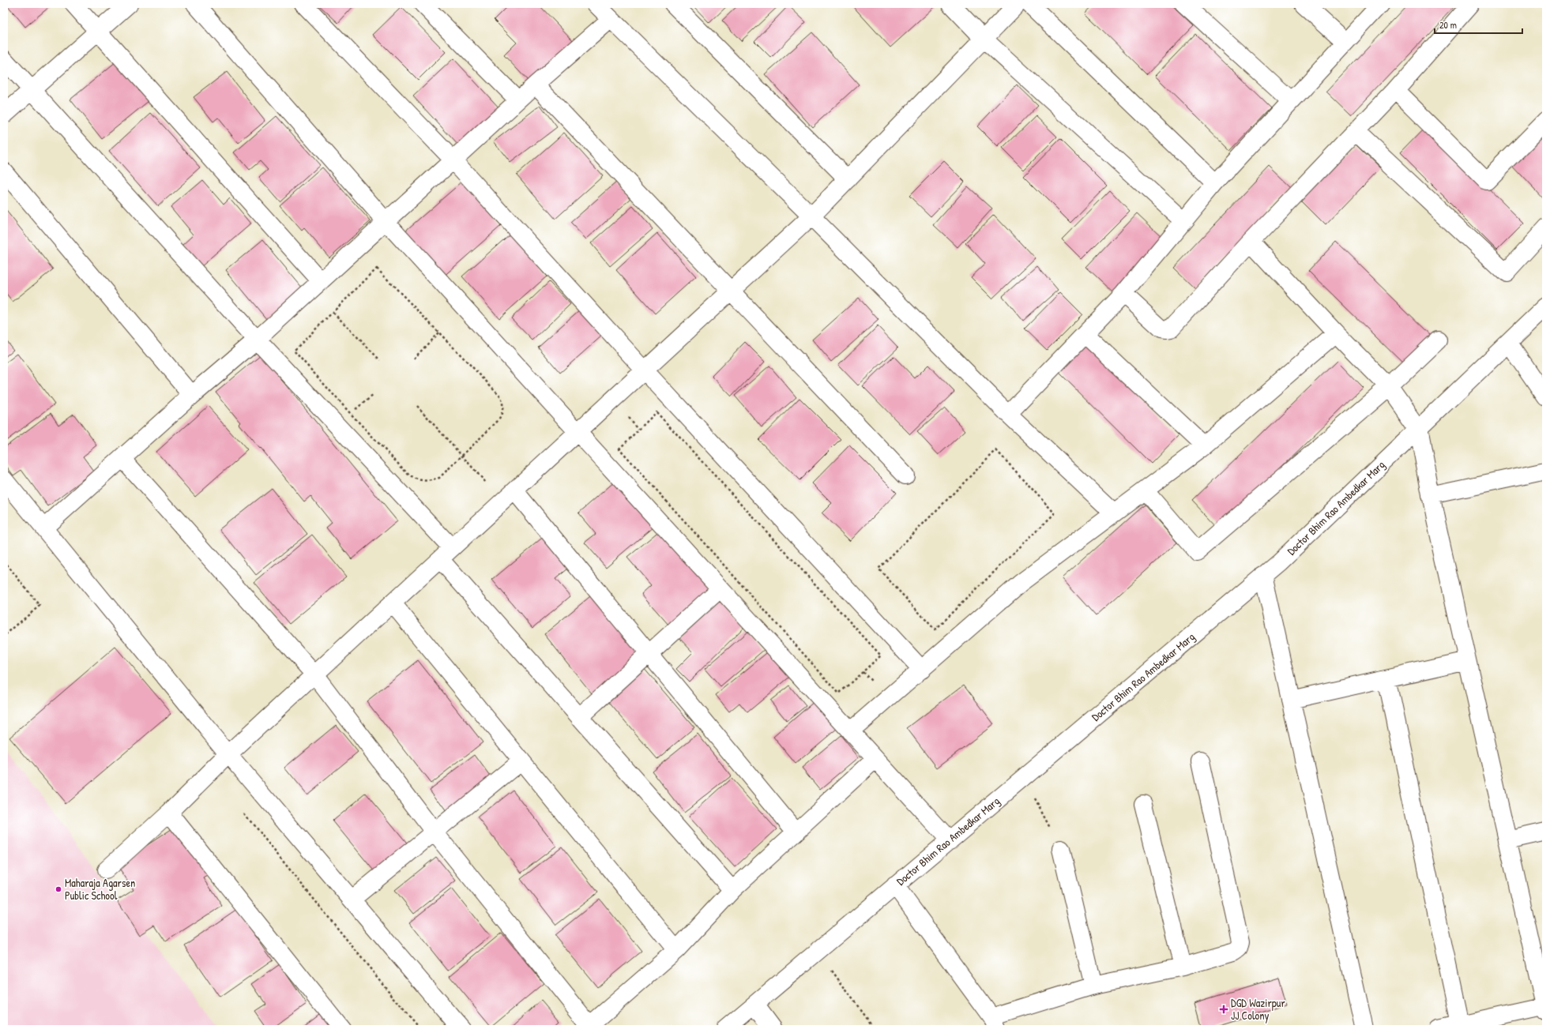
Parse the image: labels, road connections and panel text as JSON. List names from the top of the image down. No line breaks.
{"streets":{"street":["Doctor Bhim Rao Ambedkar Marg"]},"places":{"other":["Maharaja Agarsen Public School"],"health":["DGD Wazirpur JJ Colony"]},"scale_bar":"20 m"}
